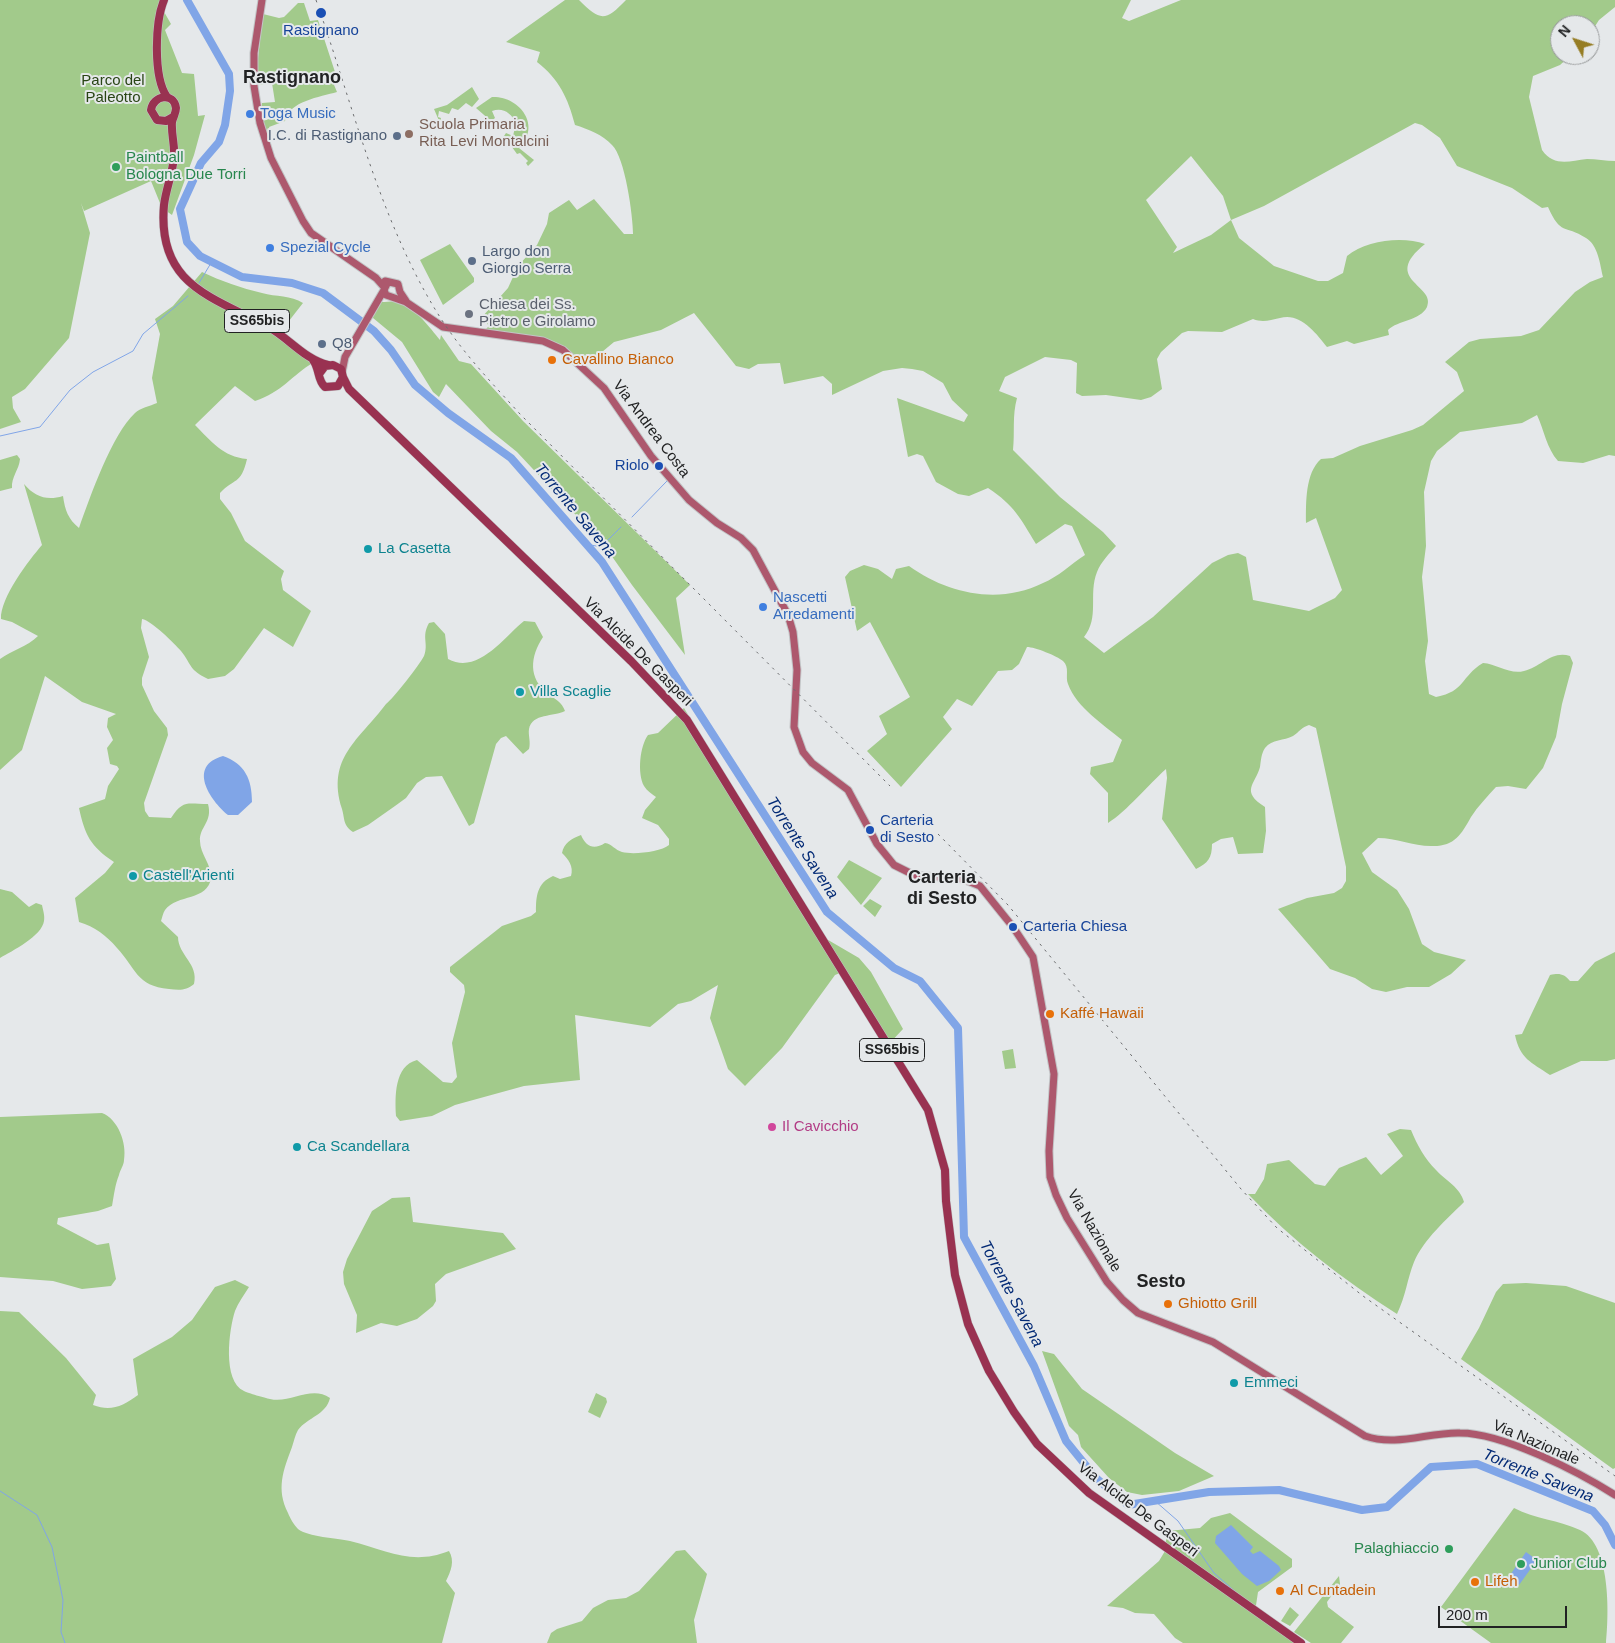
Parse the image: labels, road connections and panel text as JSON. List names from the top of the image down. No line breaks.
{"streets":{"main road":["SS65bis","Via Andrea Costa","Via Alcide De Gasperi","Via Nazionale"]},"crossings":[["SS65bis","Via Alcide De Gasperi"],["Via Andrea Costa","Via Nazionale"]],"districts":["Rastignano","Carteria di Sesto","Sesto"],"water":["Torrente Savena"],"parks":["Parco del Paleotto"],"places":["Rastignano","Toga Music","Scuola Primaria Rita Levi Montalcini","I.C. di Rastignano","Paintball Bologna Due Torri","Spezial Cycle","Largo don Giorgio Serra","Chiesa dei Ss. Pietro e Girolamo","Q8","Cavallino Bianco","Riolo","La Casetta","Nascetti Arredamenti","Villa Scaglie","Carteria di Sesto","Castell'Arienti","Carteria Chiesa","Kaffé Hawaii","Il Cavicchio","Ca Scandellara","Ghiotto Grill","Emmeci","Palaghiaccio","Junior Club","Lifeh","Al Cuntadein"],"scale_bar":"200 m","north":"top left"}
